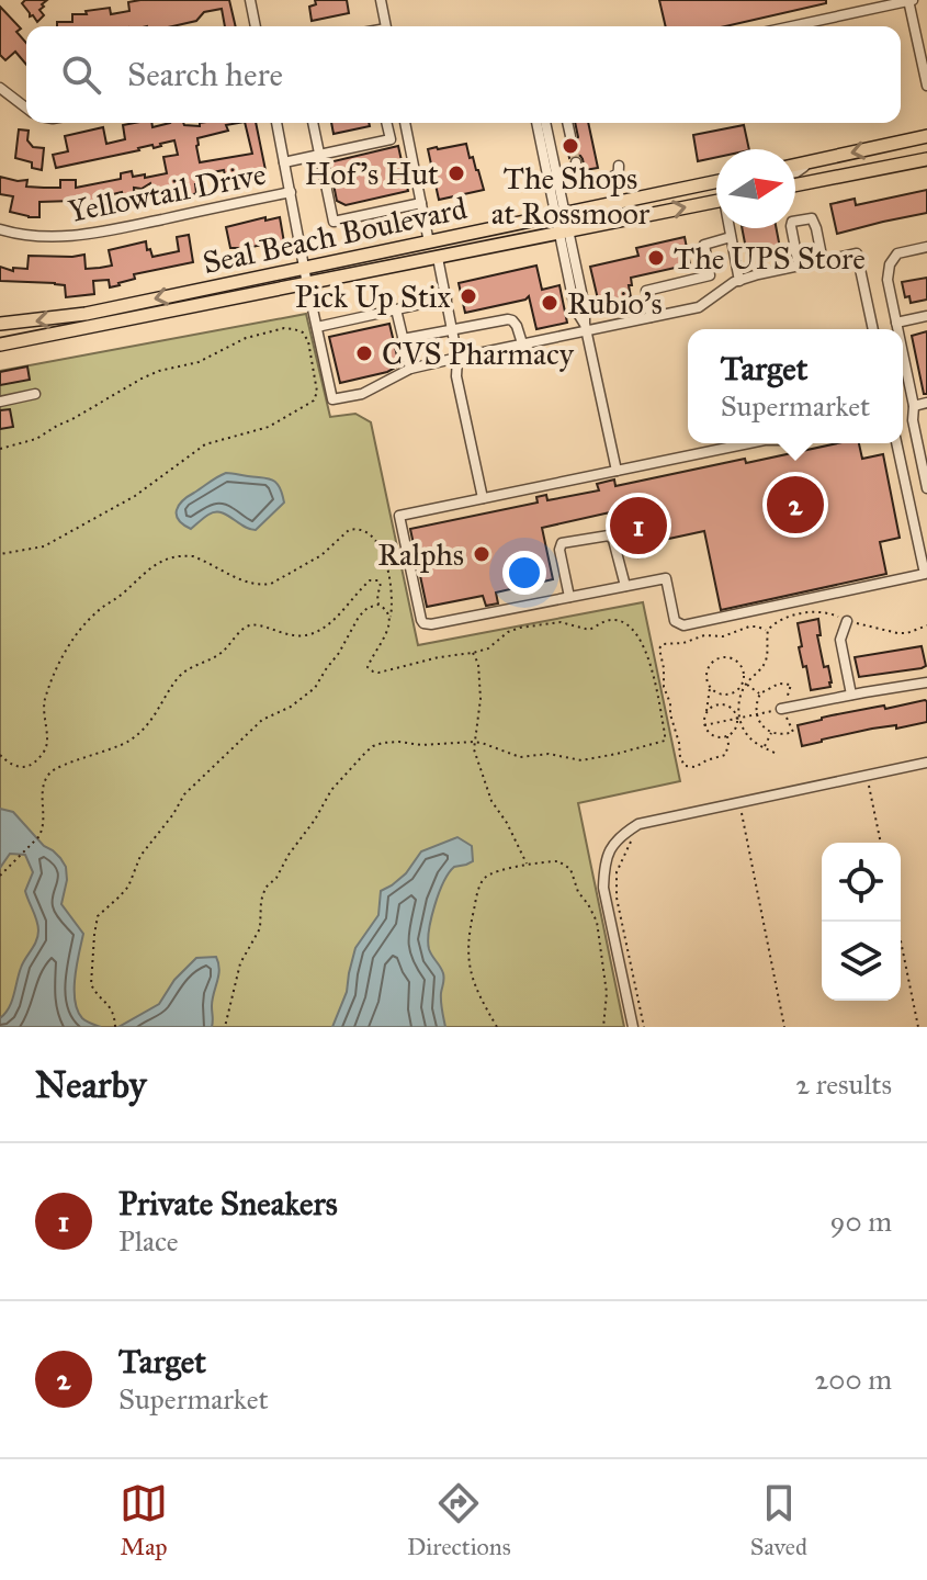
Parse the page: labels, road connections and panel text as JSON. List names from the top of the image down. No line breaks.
{"streets":{"main road":["Seal Beach Boulevard"],"street":["Yellowtail Drive"]},"places":["The Shops at Rossmoor","Hof's Hut","The UPS Store","Pick Up Stix","Rubio's","CVS Pharmacy","Ralphs"],"north":"right","page":{"search":"Search here","popup":["Target","Supermarket"],"pins":["2","1"],"heading":["Nearby","2 results"],"list":[{"mark":"1","name":"Private Sneakers","note":"Place","value":"90 m"},{"mark":"2","name":"Target","note":"Supermarket","value":"200 m"}],"nav":["Map","Directions","Saved"]}}
